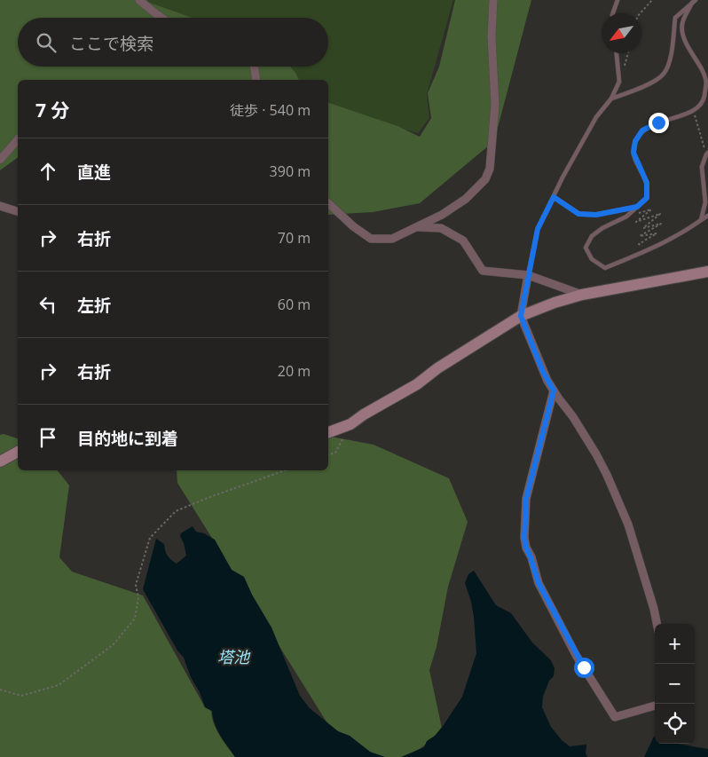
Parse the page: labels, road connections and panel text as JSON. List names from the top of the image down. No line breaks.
{"water":["塔池"],"north":"bottom left","page":{"search":"ここで検索","heading":["7 分","徒歩 · 540 m"],"list":[["直進","390 m"],["右折","70 m"],["左折","60 m"],["右折","20 m"],"目的地に到着"],"map_buttons":["+","−"]}}
